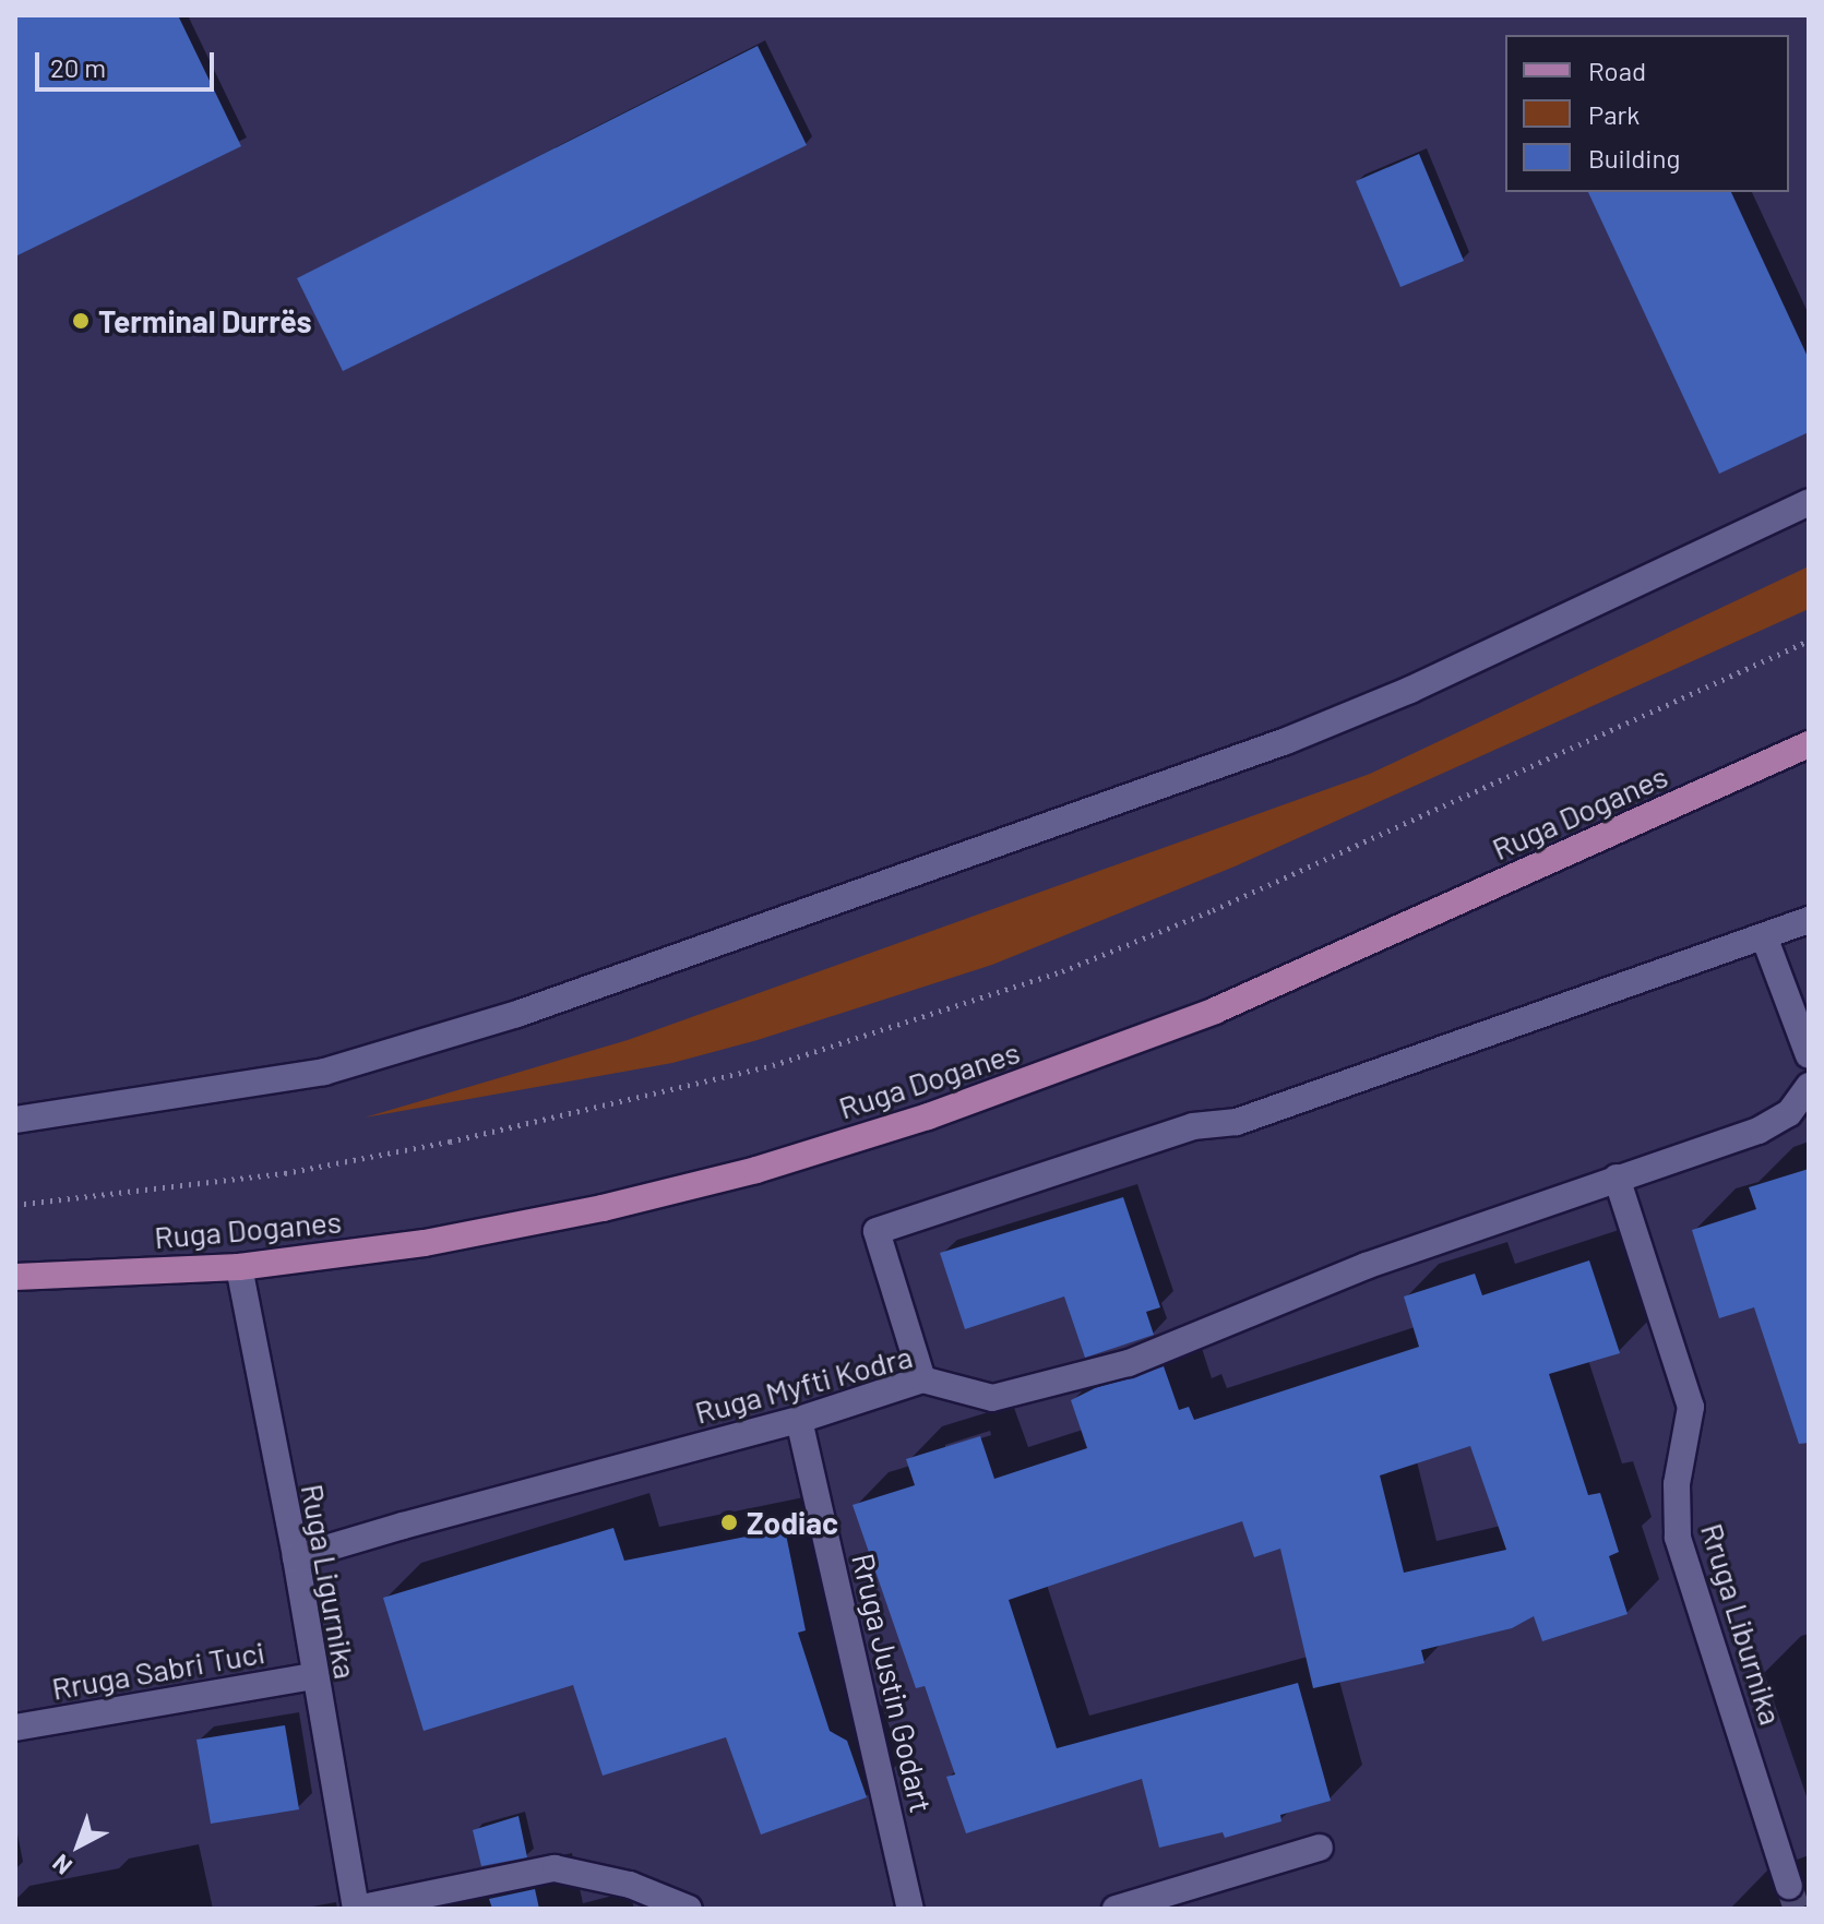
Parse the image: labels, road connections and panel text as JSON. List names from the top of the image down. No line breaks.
{"streets":{"main road":["Ruga Doganes"],"street":["Ruga Myfti Kodra","Ruga Ligurnika","Rruga Liburnika","Rruga Sabri Tuci","Rruga Justin Godart"]},"crossings":[["Ruga Doganes","Ruga Ligurnika"],["Ruga Myfti Kodra","Ruga Ligurnika"],["Ruga Myfti Kodra","Rruga Liburnika"],["Ruga Myfti Kodra","Rruga Justin Godart"],["Ruga Ligurnika","Rruga Sabri Tuci"]],"places":["Terminal Durrës","Zodiac"],"legend":["Road","Park","Building"],"scale_bar":"20 m","north":"bottom left"}
